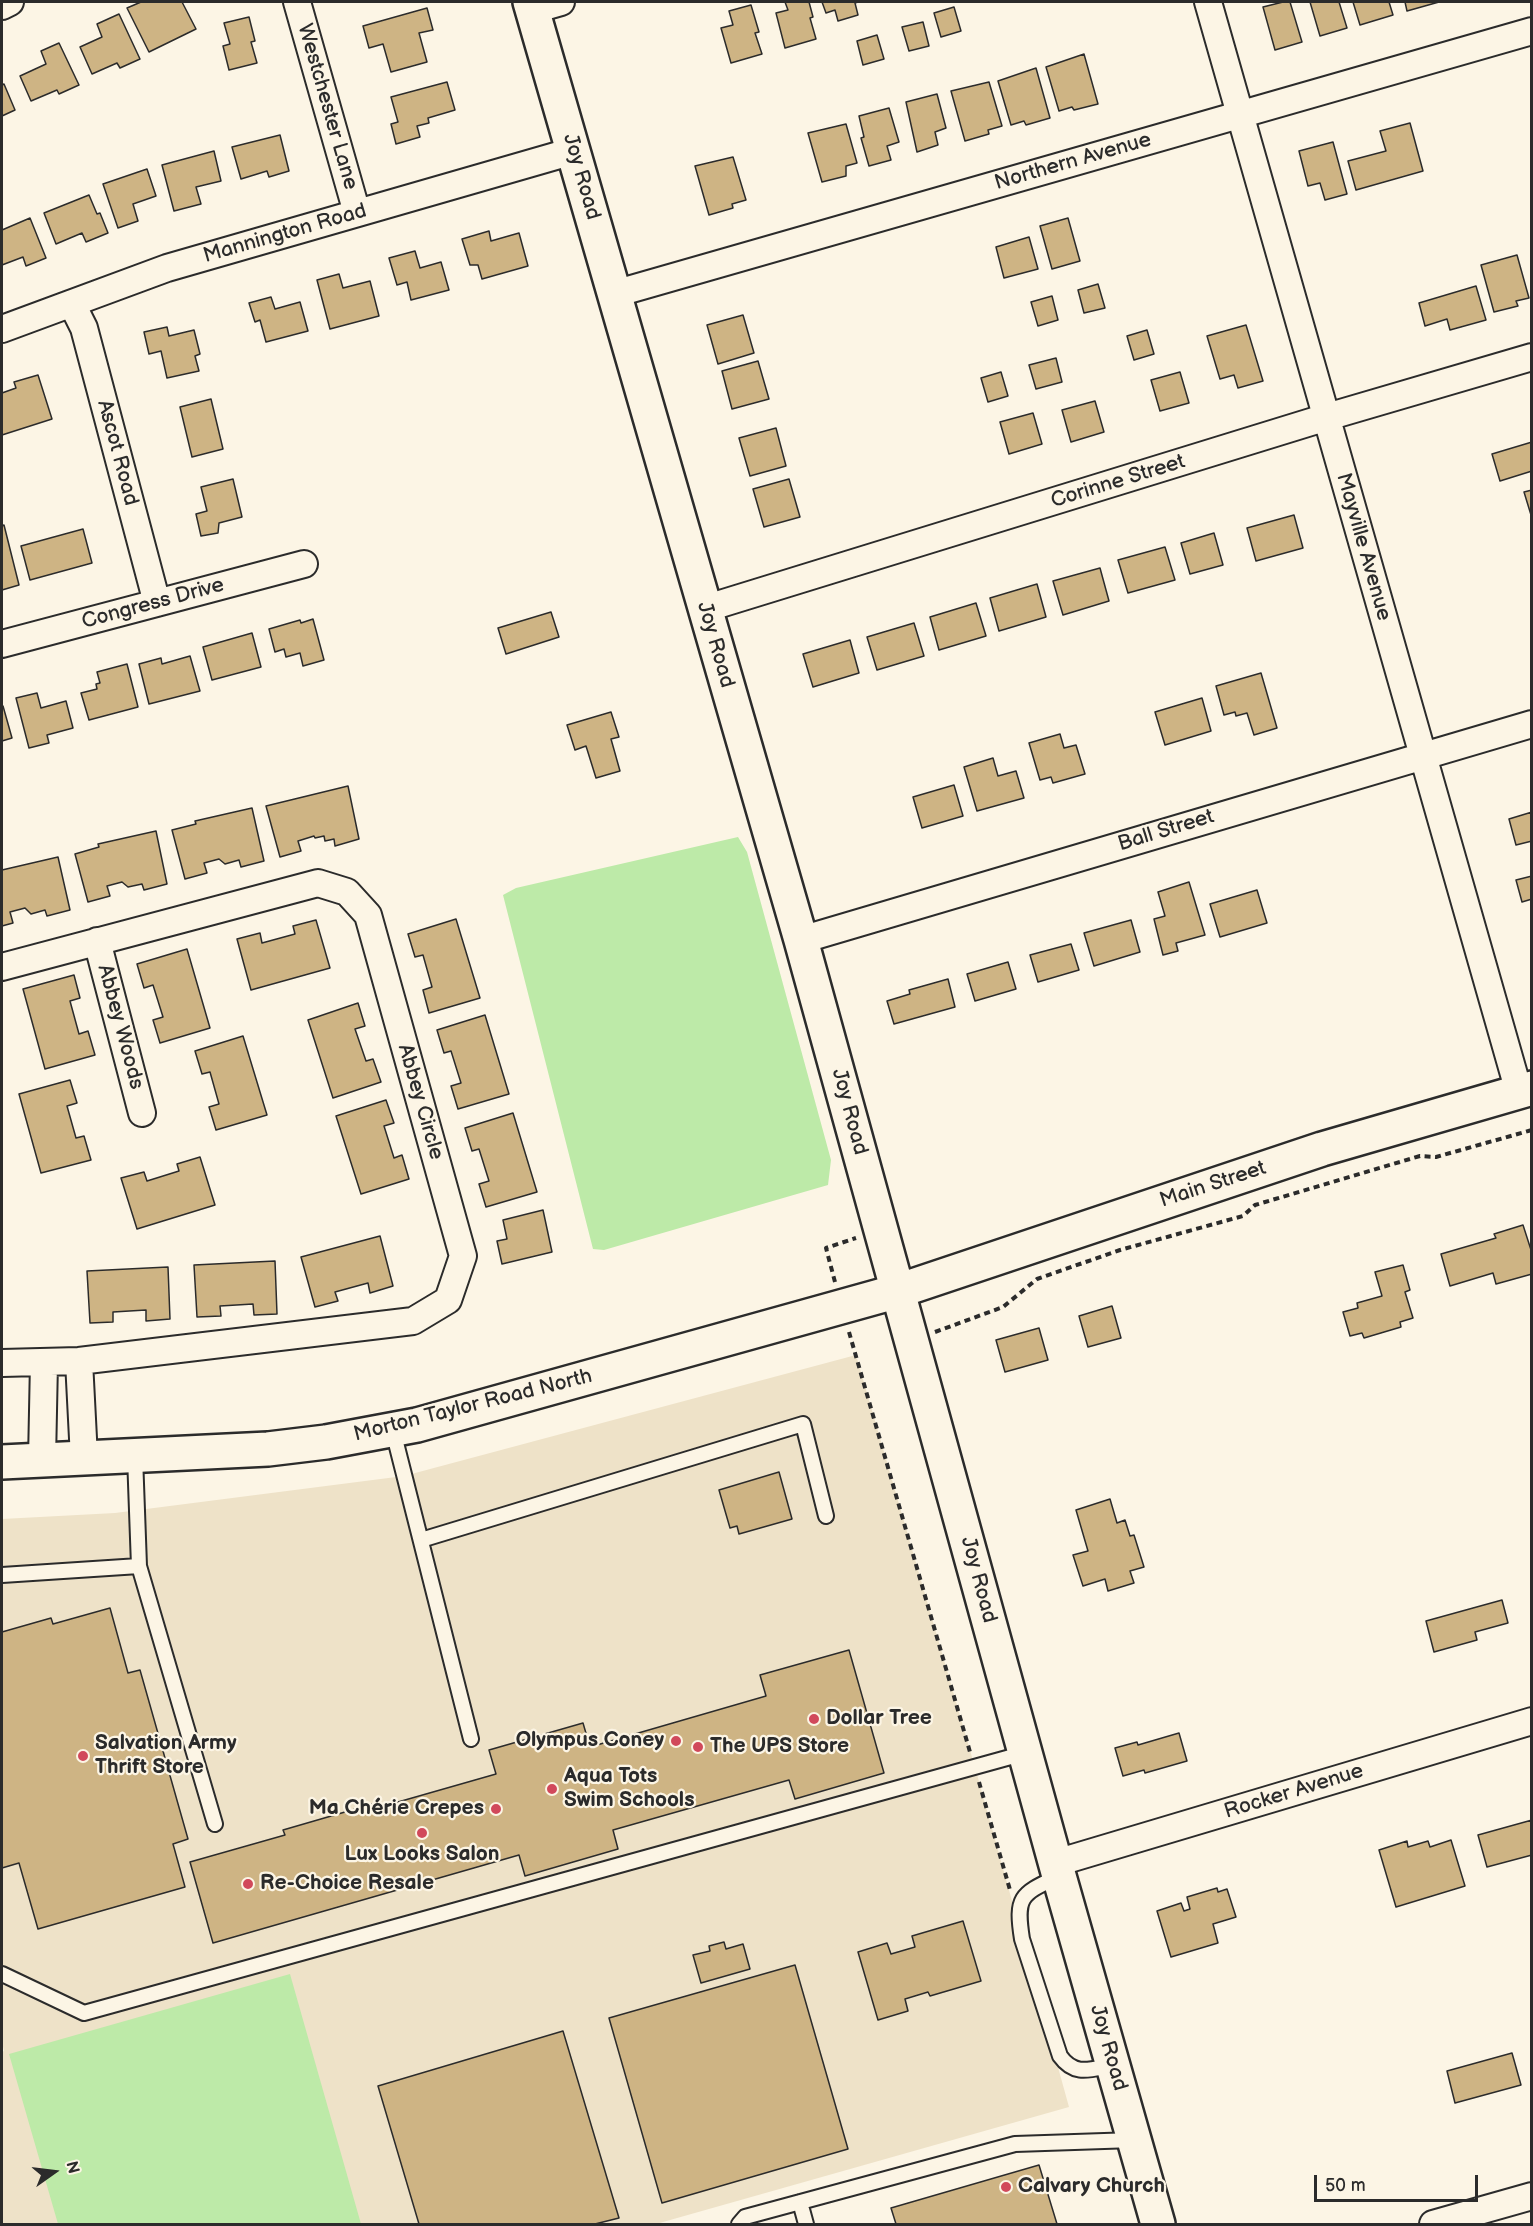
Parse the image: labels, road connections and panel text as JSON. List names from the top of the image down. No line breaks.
{"streets":{"street":["Westchester Lane","Northern Avenue","Joy Road","Mannington Road","Ascot Road","Corinne Street","Mayville Avenue","Congress Drive","Ball Street","Abbey Woods","Abbey Circle","Main Street","Morton Taylor Road North","Rocker Avenue"]},"crossings":[["Westchester Lane","Mannington Road"],["Northern Avenue","Joy Road"],["Northern Avenue","Mayville Avenue"],["Joy Road","Mannington Road"],["Joy Road","Corinne Street"],["Joy Road","Ball Street"],["Joy Road","Main Street"],["Joy Road","Morton Taylor Road North"],["Joy Road","Rocker Avenue"],["Mannington Road","Ascot Road"],["Ascot Road","Congress Drive"],["Corinne Street","Mayville Avenue"],["Mayville Avenue","Ball Street"],["Mayville Avenue","Main Street"],["Abbey Woods","Abbey Circle"],["Main Street","Morton Taylor Road North"]],"places":["Dollar Tree","Olympus Coney","The UPS Store","Salvation Army Thrift Store","Aqua Tots Swim Schools","Ma Chérie Crepes","Lux Looks Salon","Re-Choice Resale","Calvary Church"],"scale_bar":"50 m","north":"right"}
